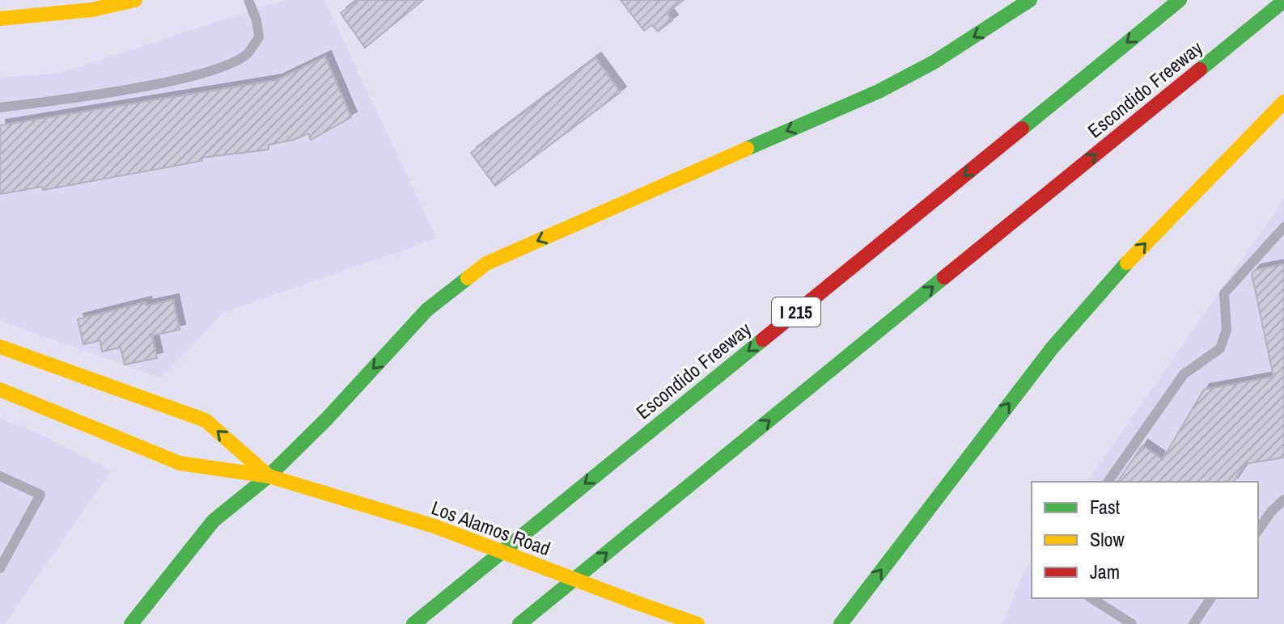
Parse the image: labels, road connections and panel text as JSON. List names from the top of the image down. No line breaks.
{"streets":{"main road":["Escondido Freeway","I 215","Los Alamos Road"]},"legend":["Fast","Slow","Jam"]}
